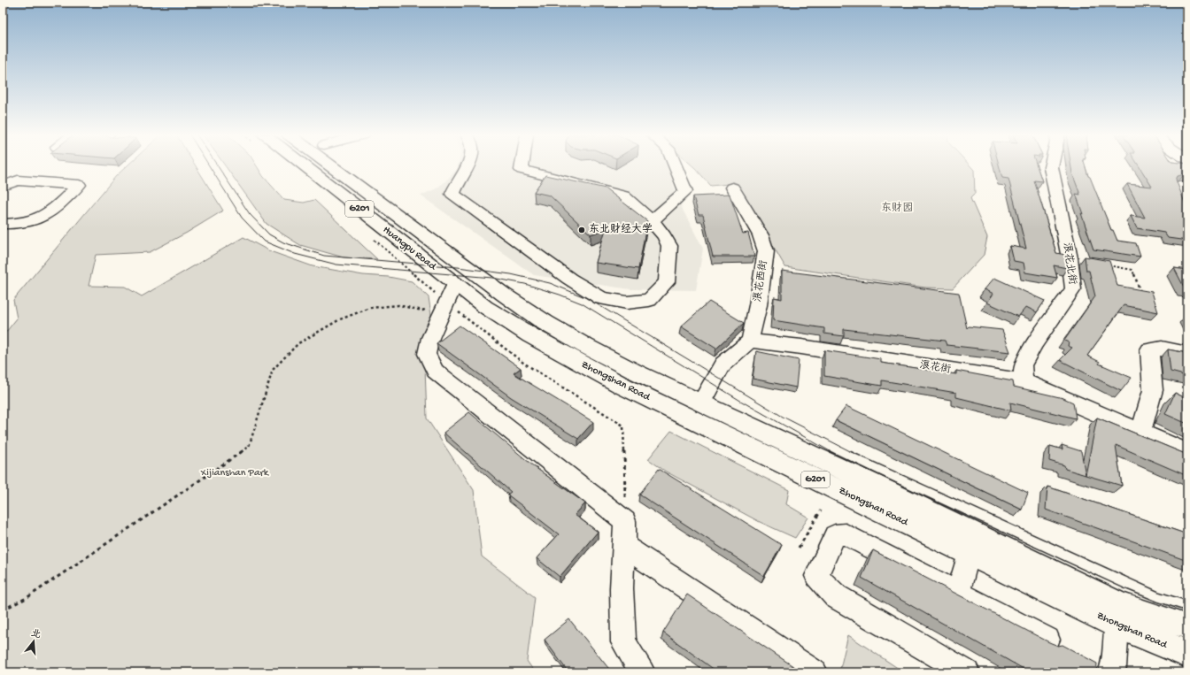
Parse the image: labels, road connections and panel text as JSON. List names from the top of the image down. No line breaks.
{"streets":{"highway":["G201","Huangpu Road","Zhongshan Road"],"street":["浪花北街","浪花西街","浪花街"]},"crossings":[["Huangpu Road","Zhongshan Road"],["浪花北街","浪花街"],["浪花西街","浪花街"]],"parks":["东财园","Xijianshan Park"],"places":["东北财经大学"],"north":"top"}
